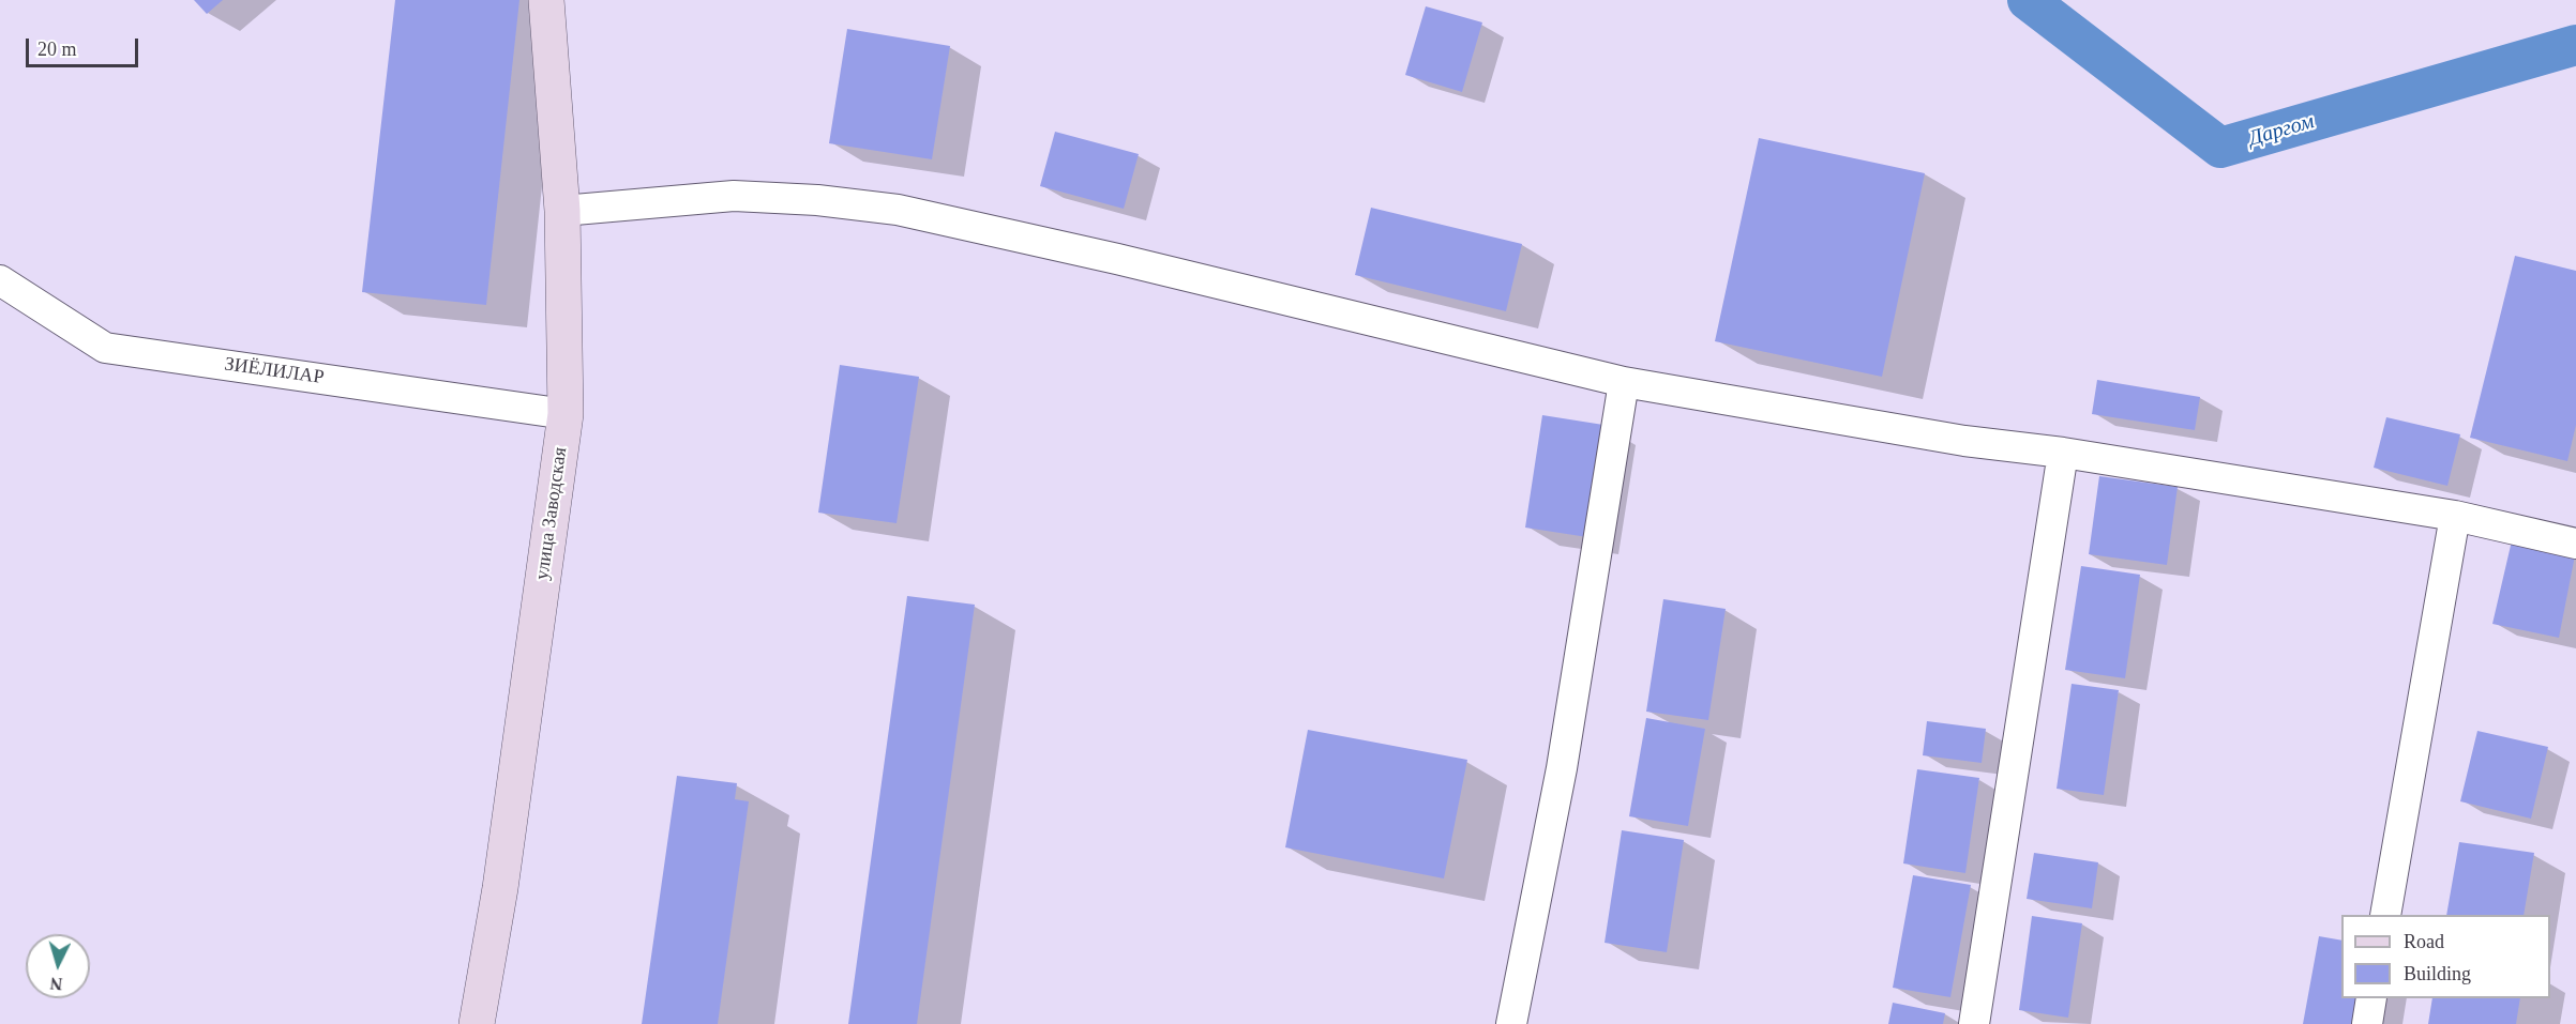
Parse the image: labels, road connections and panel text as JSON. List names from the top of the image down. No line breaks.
{"streets":{"main road":["улица Заводская"],"street":["ЗИЁЛИЛАР"]},"crossings":[["ЗИЁЛИЛАР","улица Заводская"]],"water":["Даргом"],"legend":["Road","Building"],"scale_bar":"20 m","north":"bottom"}
